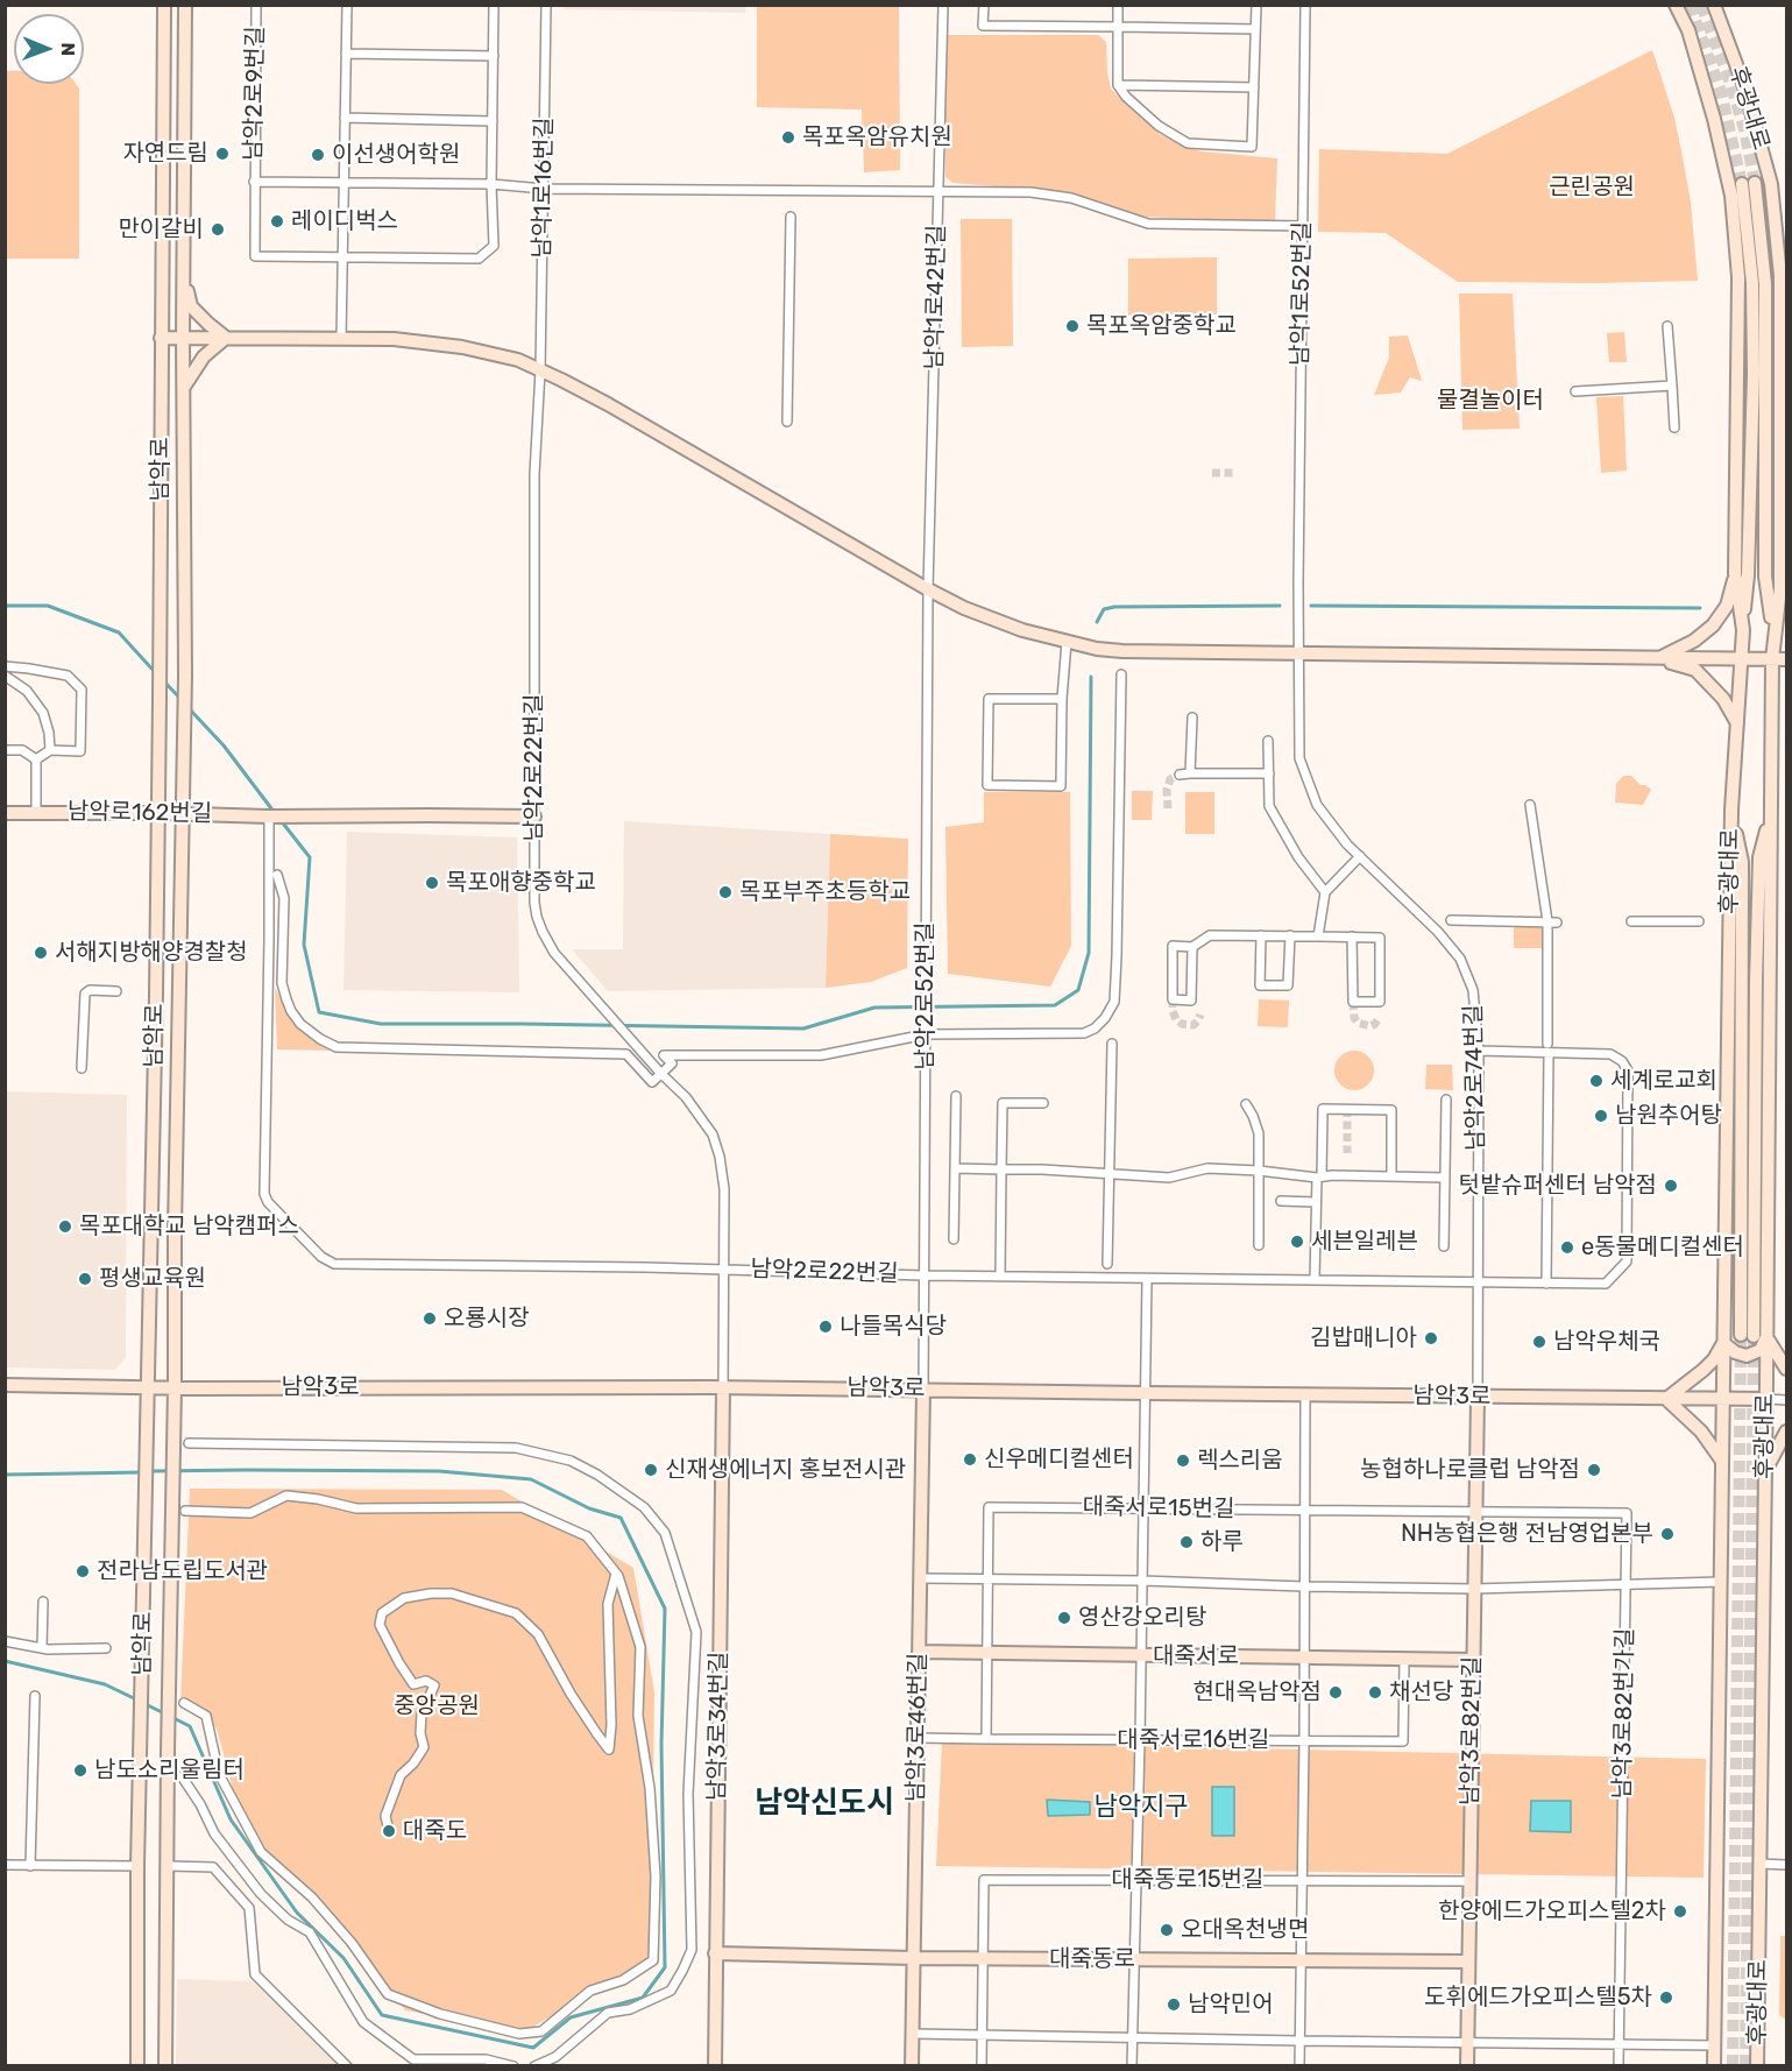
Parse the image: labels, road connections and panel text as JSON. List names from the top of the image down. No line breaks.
{"streets":{"street":["남악2로9번길","후광대로","남악1로16번길","남악1로52번길","남악1로42번길","남악로","남악2로22번길","남악로162번길","남악2로52번길","남악2로74번길","남악3로","대죽서로15번길","대죽서로","남악3로82번가길","남악3로34번길","남악3로46번길","남악3로82번길","대죽서로16번길","대죽동로15번길","대죽동로"]},"crossings":[["남악2로9번길","남악1로16번길"],["남악2로9번길","남악1로52번길"],["남악2로9번길","남악1로42번길"],["후광대로","남악3로"],["남악1로16번길","남악2로22번길"],["남악1로52번길","남악2로74번길"],["남악1로42번길","남악2로52번길"],["남악로","남악로162번길"],["남악로","남악3로"],["남악2로22번길","남악로162번길"],["남악2로22번길","남악2로52번길"],["남악2로22번길","남악3로"],["남악2로22번길","남악3로34번길"],["남악2로52번길","남악3로"],["남악2로52번길","남악3로46번길"],["남악2로74번길","남악3로"],["남악2로74번길","남악3로82번길"],["남악3로","남악3로34번길"],["남악3로","남악3로46번길"],["남악3로","남악3로82번길"],["대죽서로15번길","대죽서로"],["대죽서로15번길","남악3로82번가길"],["대죽서로15번길","남악3로82번길"],["대죽서로","남악3로46번길"],["대죽서로","남악3로82번길"],["대죽서로","대죽서로16번길"],["남악3로82번가길","남악3로82번길"],["남악3로34번길","대죽동로"],["남악3로46번길","대죽서로16번길"],["남악3로46번길","대죽동로"],["남악3로82번길","대죽동로15번길"],["남악3로82번길","대죽동로"],["대죽동로15번길","대죽동로"]],"districts":["남악신도시","남악지구"],"parks":["근린공원","물결놀이터","중앙공원"],"places":["목포옥암유치원","자연드림","이선생어학원","레이디벅스","만이갈비","목포옥암중학교","목포애향중학교","목포부주초등학교","서해지방해양경찰청","세계로교회","남원추어탕","텃밭슈퍼센터 남악점","목포대학교 남악캠퍼스","세븐일레븐","e동물메디컬센터","평생교육원","오룡시장","나들목식당","김밥매니아","남악우체국","신우메디컬센터","렉스리움","신재생에너지 홍보전시관","농협하나로클럽 남악점","NH농협은행 전남영업본부","하루","전라남도립도서관","영산강오리탕","현대옥남악점","채선당","남도소리울림터","대죽도","한양에드가오피스텔2차","오대옥천냉면","도휘에드가오피스텔5차","남악민어"],"north":"right"}
